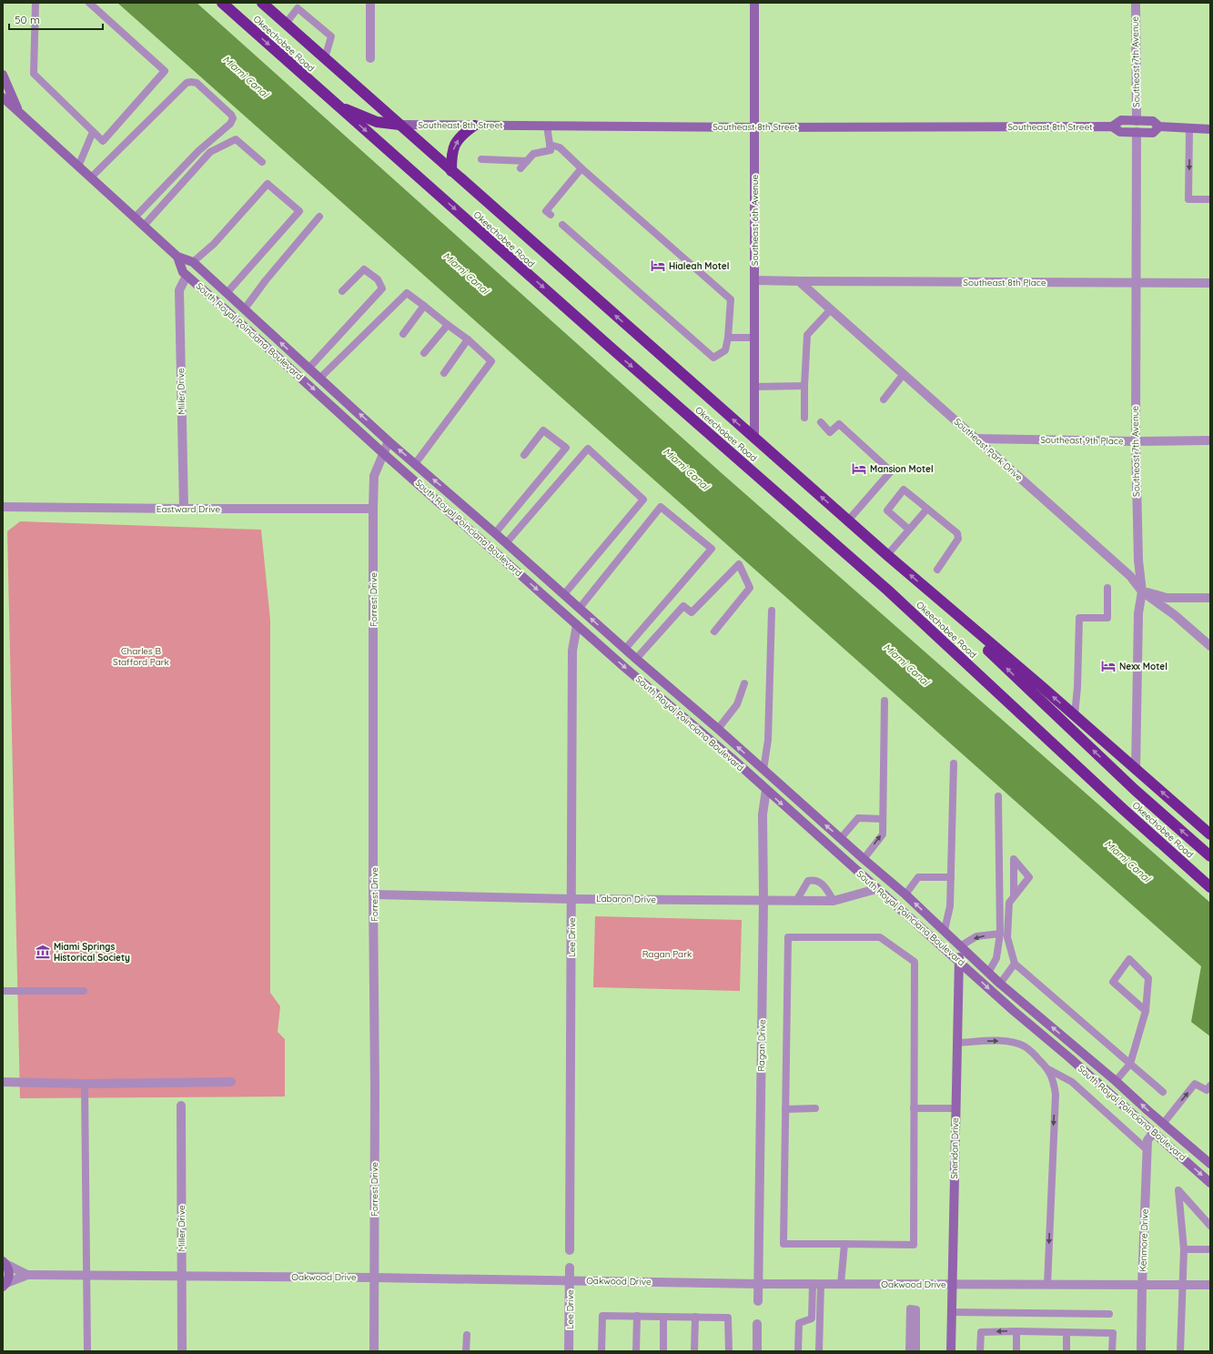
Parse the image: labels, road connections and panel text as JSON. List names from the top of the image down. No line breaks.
{"streets":{"highway":["Okeechobee Road"],"street":["Southeast 7th Avenue","Southeast 8th Street","Southeast 6th Avenue","Southeast 8th Place","South Royal Poinciana Boulevard","Miller Drive","Southeast 9th Place","Southeast Park Drive","Eastward Drive","Forrest Drive","Labaron Drive","Lee Drive","Ragan Drive","Sheridan Drive","Kenmore Drive","Oakwood Drive"]},"crossings":[["Okeechobee Road","Southeast 7th Avenue"],["Okeechobee Road","Southeast 8th Street"],["Okeechobee Road","Southeast 6th Avenue"],["Southeast 7th Avenue","Southeast 8th Street"],["Southeast 7th Avenue","Southeast 8th Place"],["Southeast 7th Avenue","Southeast 9th Place"],["Southeast 7th Avenue","Southeast Park Drive"],["Southeast 8th Street","Southeast 6th Avenue"],["Southeast 8th Place","Southeast Park Drive"],["South Royal Poinciana Boulevard","Miller Drive"],["South Royal Poinciana Boulevard","Forrest Drive"],["South Royal Poinciana Boulevard","Labaron Drive"],["South Royal Poinciana Boulevard","Lee Drive"],["South Royal Poinciana Boulevard","Ragan Drive"],["South Royal Poinciana Boulevard","Sheridan Drive"],["South Royal Poinciana Boulevard","Kenmore Drive"],["Miller Drive","Eastward Drive"],["Miller Drive","Oakwood Drive"],["Southeast 9th Place","Southeast Park Drive"],["Eastward Drive","Forrest Drive"],["Forrest Drive","Labaron Drive"],["Forrest Drive","Oakwood Drive"],["Labaron Drive","Lee Drive"],["Labaron Drive","Ragan Drive"],["Lee Drive","Oakwood Drive"],["Ragan Drive","Oakwood Drive"],["Sheridan Drive","Oakwood Drive"],["Kenmore Drive","Oakwood Drive"]],"water":["Miami Canal"],"parks":["Charles B Stafford Park","Ragan Park"],"places":{"hotel":["Hialeah Motel","Mansion Motel","Nexx Motel"],"museum":["Miami Springs Historical Society"]},"scale_bar":"50 m"}
